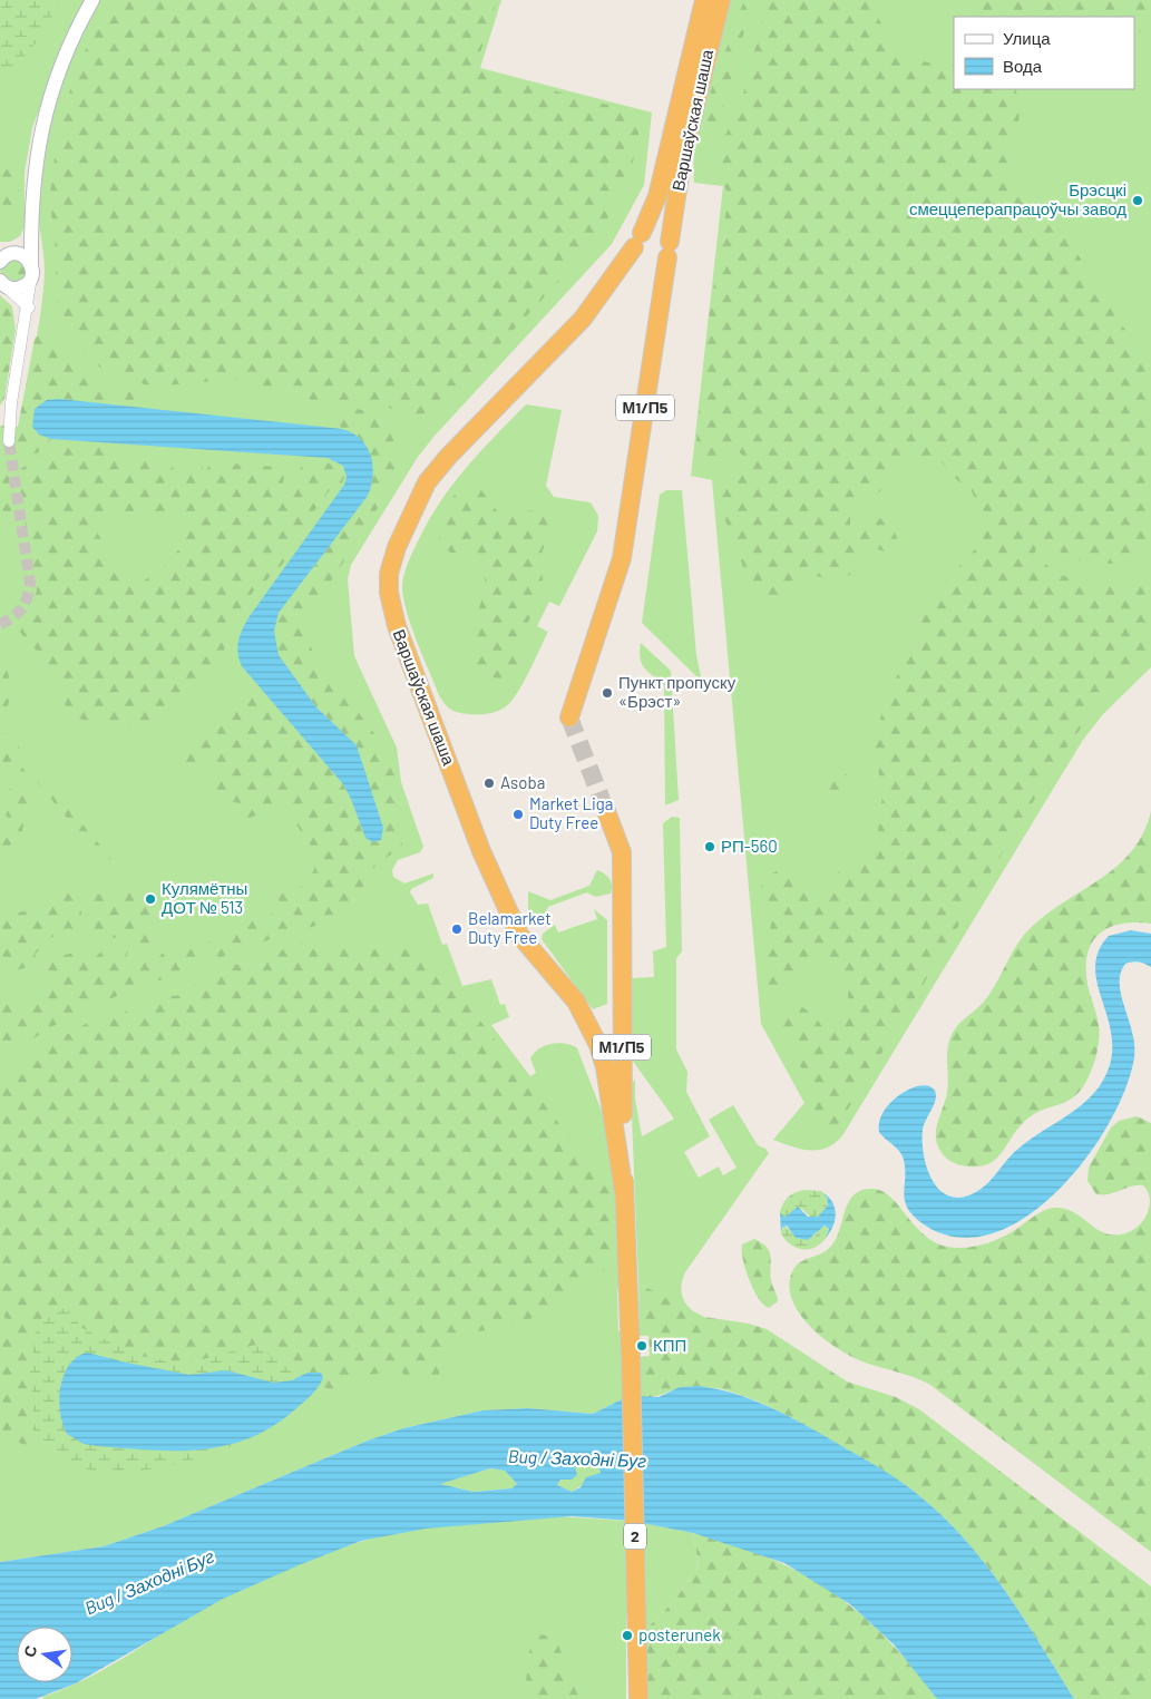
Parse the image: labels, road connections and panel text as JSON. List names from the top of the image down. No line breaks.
{"streets":{"highway":["Варшаўская шаша","М1/П5","2"]},"crossings":[["Варшаўская шаша","2"]],"water":["Bug / Заходні Буг"],"places":["Брэсцкі смеццеперапрацоўчы завод","Пункт пропуску «Брэст»","Asoba","Market Liga Duty Free","РП-560","Кулямётны ДОТ № 513","Belamarket Duty Free","КПП","posterunek"],"legend":["Улица","Вода"],"north":"left"}
